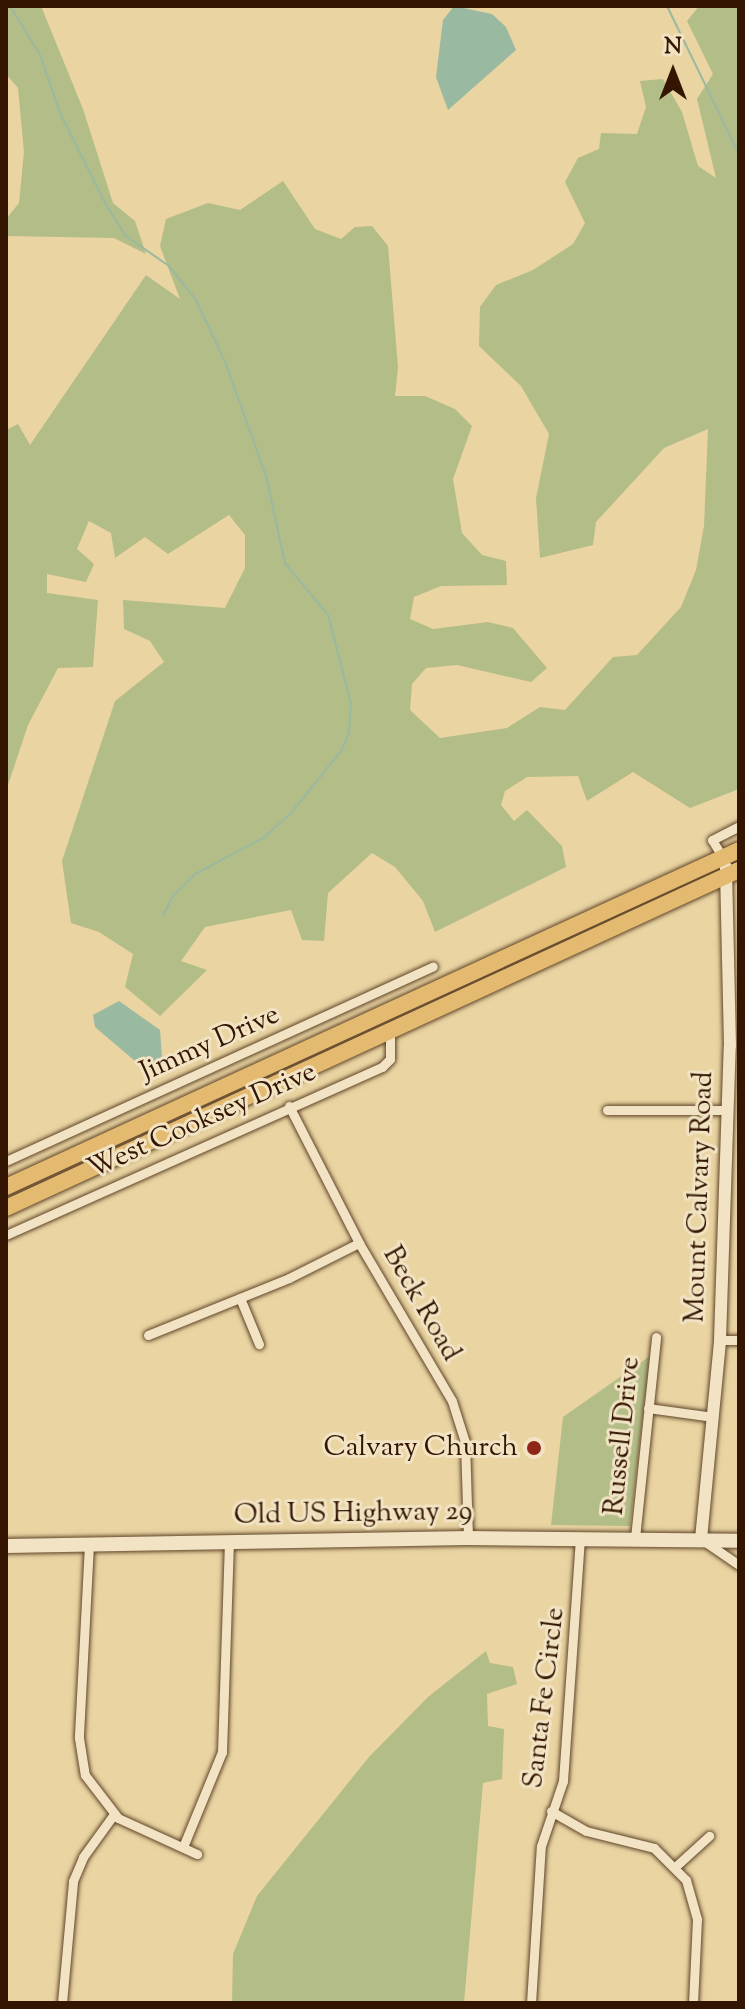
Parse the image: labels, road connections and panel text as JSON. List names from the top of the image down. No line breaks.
{"streets":{"main road":["Old US Highway 29"],"street":["Jimmy Drive","West Cooksey Drive","Mount Calvary Road","Beck Road","Russell Drive","Santa Fe Circle"]},"crossings":[["West Cooksey Drive","Beck Road"],["Mount Calvary Road","Old US Highway 29"],["Beck Road","Old US Highway 29"],["Russell Drive","Old US Highway 29"],["Old US Highway 29","Santa Fe Circle"]],"places":["Calvary Church"],"north":"top"}
